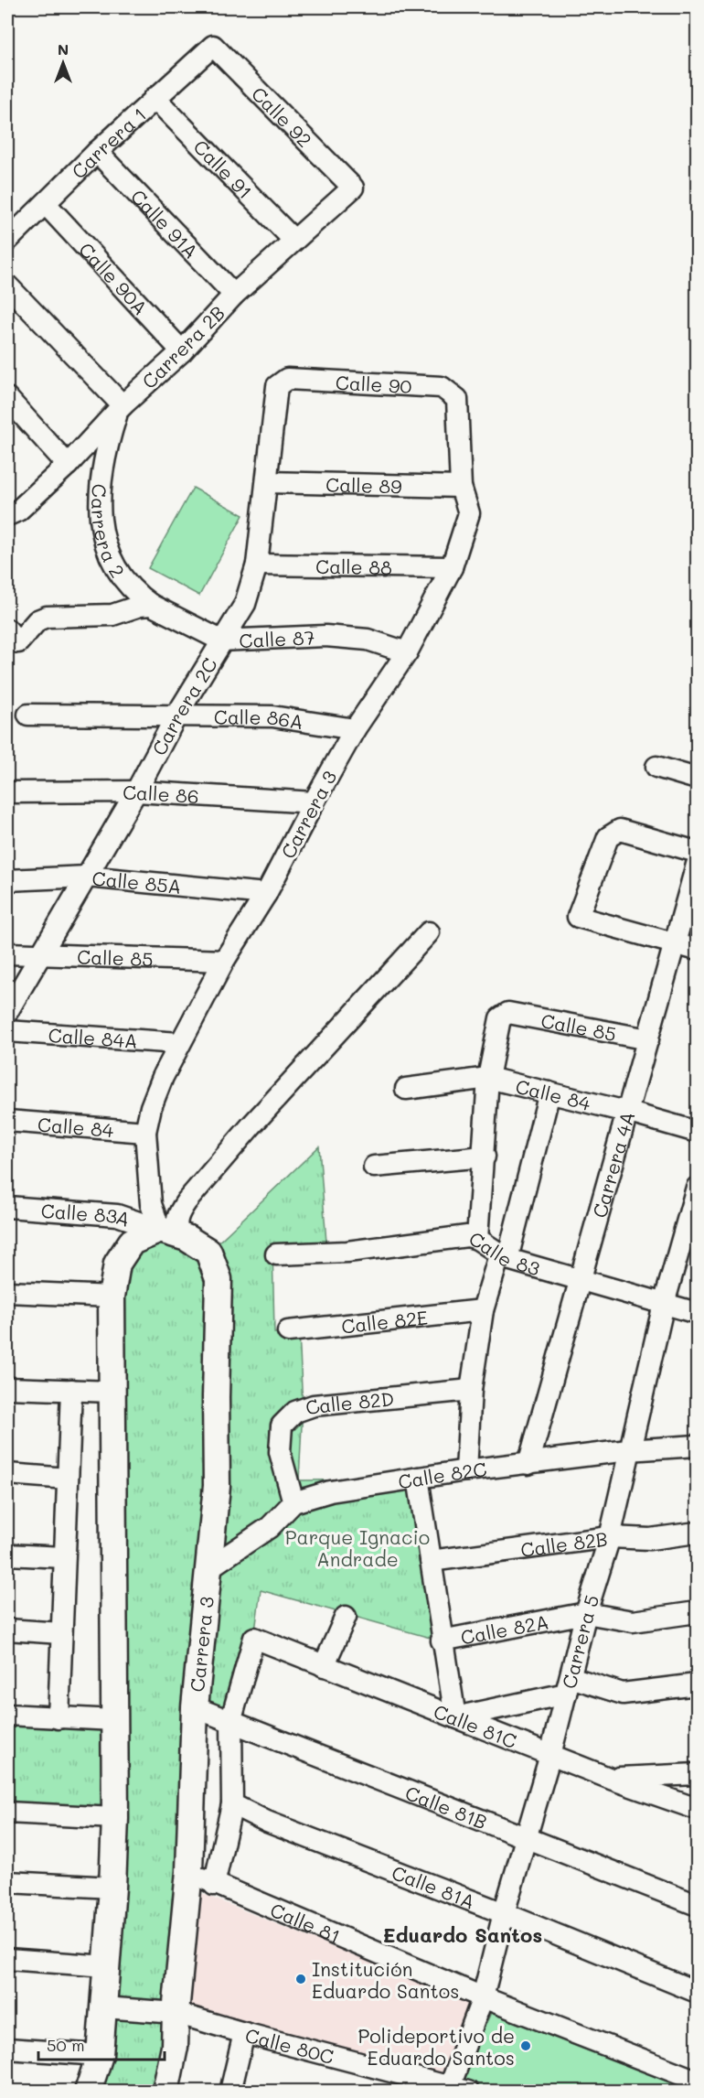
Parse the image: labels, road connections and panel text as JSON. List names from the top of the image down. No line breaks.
{"streets":{"main road":["Carrera 3"],"street":["Calle 92","Carrera 1","Calle 91","Calle 91A","Calle 90A","Carrera 2B","Calle 90","Calle 89","Carrera 2","Calle 88","Calle 87","Carrera 2C","Calle 86A","Calle 86","Calle 85A","Calle 85","Calle 84A","Calle 84","Carrera 4A","Calle 83A","Calle 83","Calle 82E","Calle 82D","Calle 82C","Calle 82B","Calle 82A","Carrera 5","Calle 81C","Calle 81B","Calle 81A","Calle 81","Calle 80C"]},"crossings":[["Calle 92","Carrera 1"],["Calle 92","Carrera 2B"],["Carrera 1","Calle 91"],["Carrera 1","Calle 91A"],["Carrera 1","Calle 90A"],["Calle 91","Carrera 2B"],["Calle 91A","Carrera 2B"],["Calle 90A","Carrera 2B"],["Carrera 2B","Carrera 2"],["Calle 90","Carrera 2C"],["Calle 90","Carrera 3"],["Calle 89","Carrera 2C"],["Calle 89","Carrera 3"],["Carrera 2","Calle 87"],["Calle 88","Carrera 2C"],["Calle 88","Carrera 3"],["Calle 87","Carrera 2C"],["Calle 87","Carrera 3"],["Carrera 2C","Calle 86A"],["Carrera 2C","Calle 86"],["Carrera 2C","Calle 85A"],["Carrera 2C","Calle 85"],["Calle 86A","Carrera 3"],["Calle 86","Carrera 3"],["Carrera 3","Calle 85A"],["Carrera 3","Calle 85"],["Carrera 3","Calle 84A"],["Carrera 3","Calle 84"],["Carrera 3","Calle 83A"],["Carrera 3","Calle 82C"],["Carrera 3","Calle 81B"],["Carrera 3","Calle 81"],["Carrera 3","Calle 80C"],["Calle 85","Calle 84"],["Calle 85","Carrera 4A"],["Calle 84","Carrera 4A"],["Carrera 4A","Calle 83"],["Carrera 4A","Calle 82C"],["Calle 83","Carrera 5"],["Calle 82D","Calle 82C"],["Calle 82C","Carrera 5"],["Calle 82B","Carrera 5"],["Calle 82A","Carrera 5"],["Carrera 5","Calle 81C"],["Carrera 5","Calle 81B"],["Carrera 5","Calle 81A"],["Carrera 5","Calle 81"],["Carrera 5","Calle 80C"],["Calle 81C","Calle 81B"]],"districts":["Eduardo Santos"],"parks":["Parque Ignacio Andrade"],"places":["Institución Eduardo Santos","Polideportivo de Eduardo Santos"],"scale_bar":"50 m","north":"top"}
